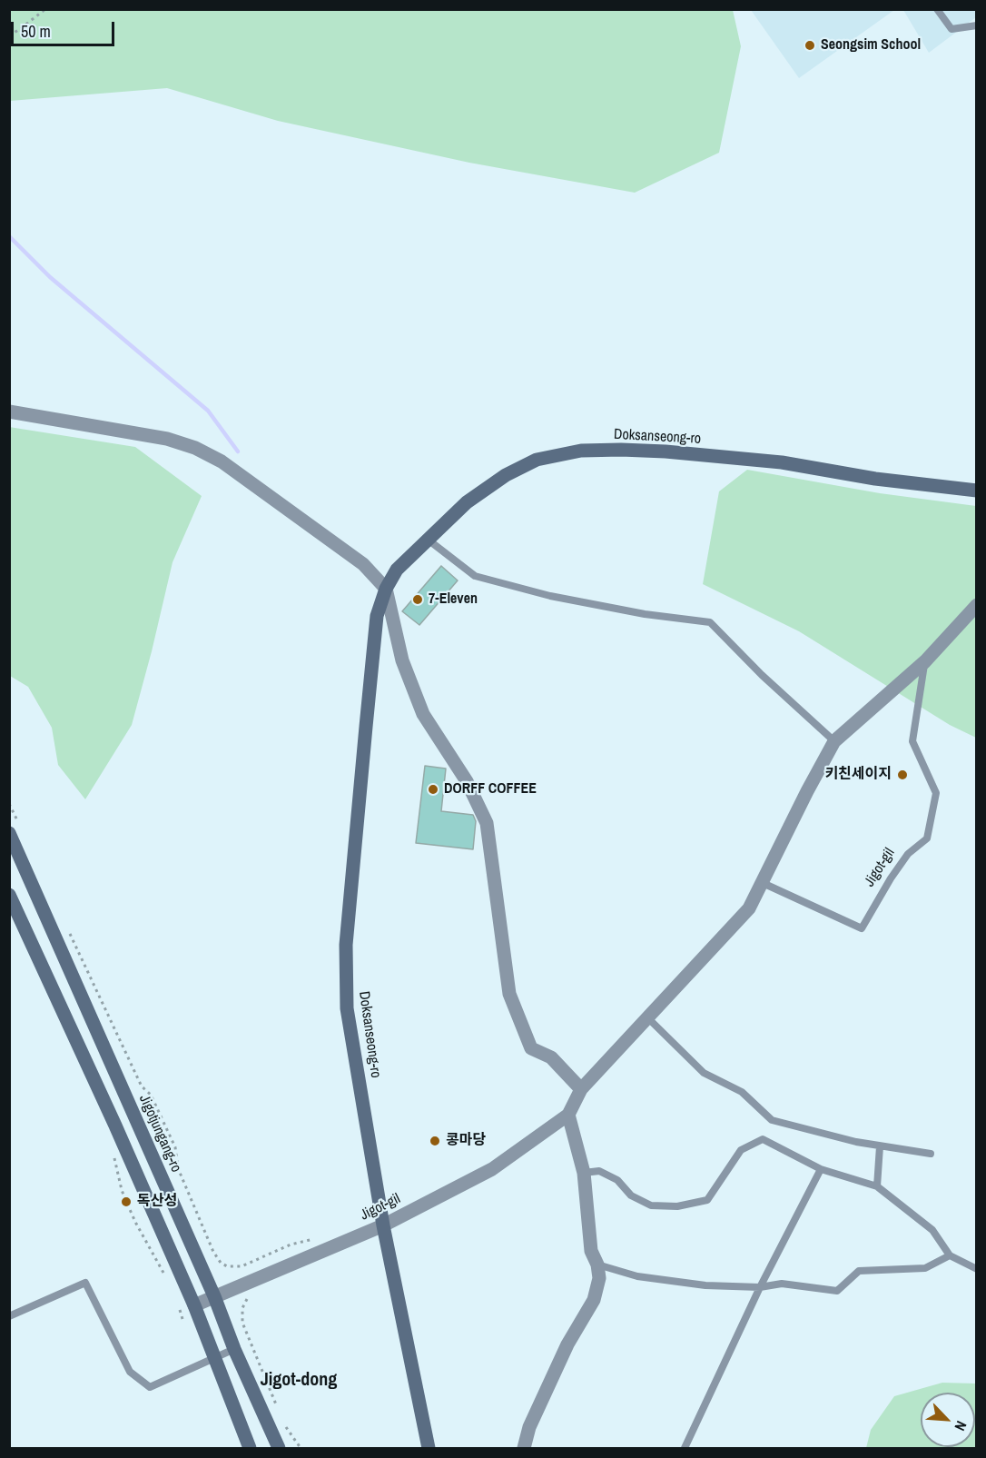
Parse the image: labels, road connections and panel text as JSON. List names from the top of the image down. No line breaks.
{"streets":{"street":["Doksanseong-ro","Jigot-gil","Jigotjungang-ro"]},"crossings":[["Doksanseong-ro","Jigot-gil"],["Jigot-gil","Jigotjungang-ro"]],"districts":["Jigot-dong"],"places":["Seongsim School","7-Eleven","키친세이지","DORFF COFFEE","콩마당","독산성"],"scale_bar":"50 m","north":"bottom right"}
